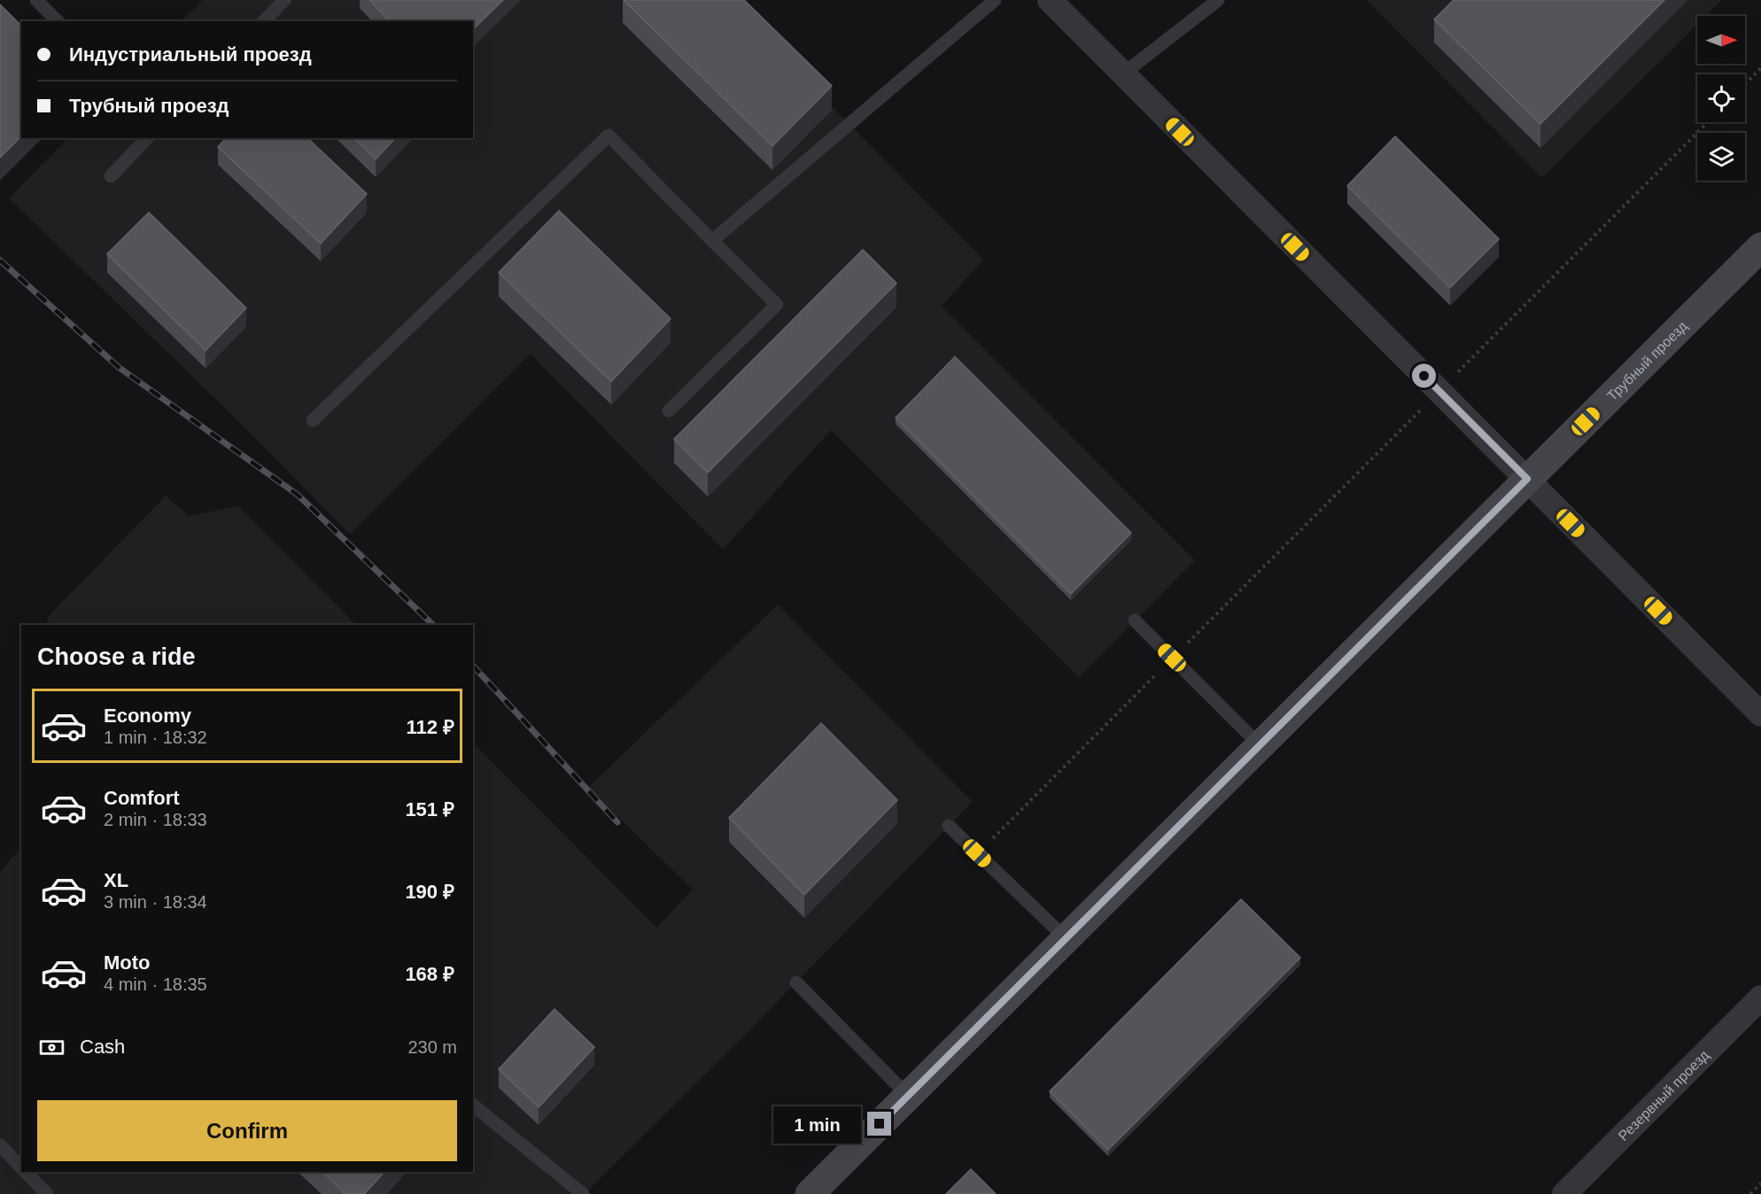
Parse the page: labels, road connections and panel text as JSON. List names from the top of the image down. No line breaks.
{"streets":{"street":["Трубный проезд","Резервный проезд"]},"north":"right","page":{"banner":["Индустриальный проезд","Трубный проезд"],"heading":"Choose a ride","list":[{"name":"Economy","note":"1 min · 18:32","value":"112 ₽"},{"name":"Comfort","note":"2 min · 18:33","value":"151 ₽"},{"name":"XL","note":"3 min · 18:34","value":"190 ₽"},{"name":"Moto","note":"4 min · 18:35","value":"168 ₽"}],"pay":["Cash","230 m"],"buttons":"Confirm","bubble":"1 min"}}
